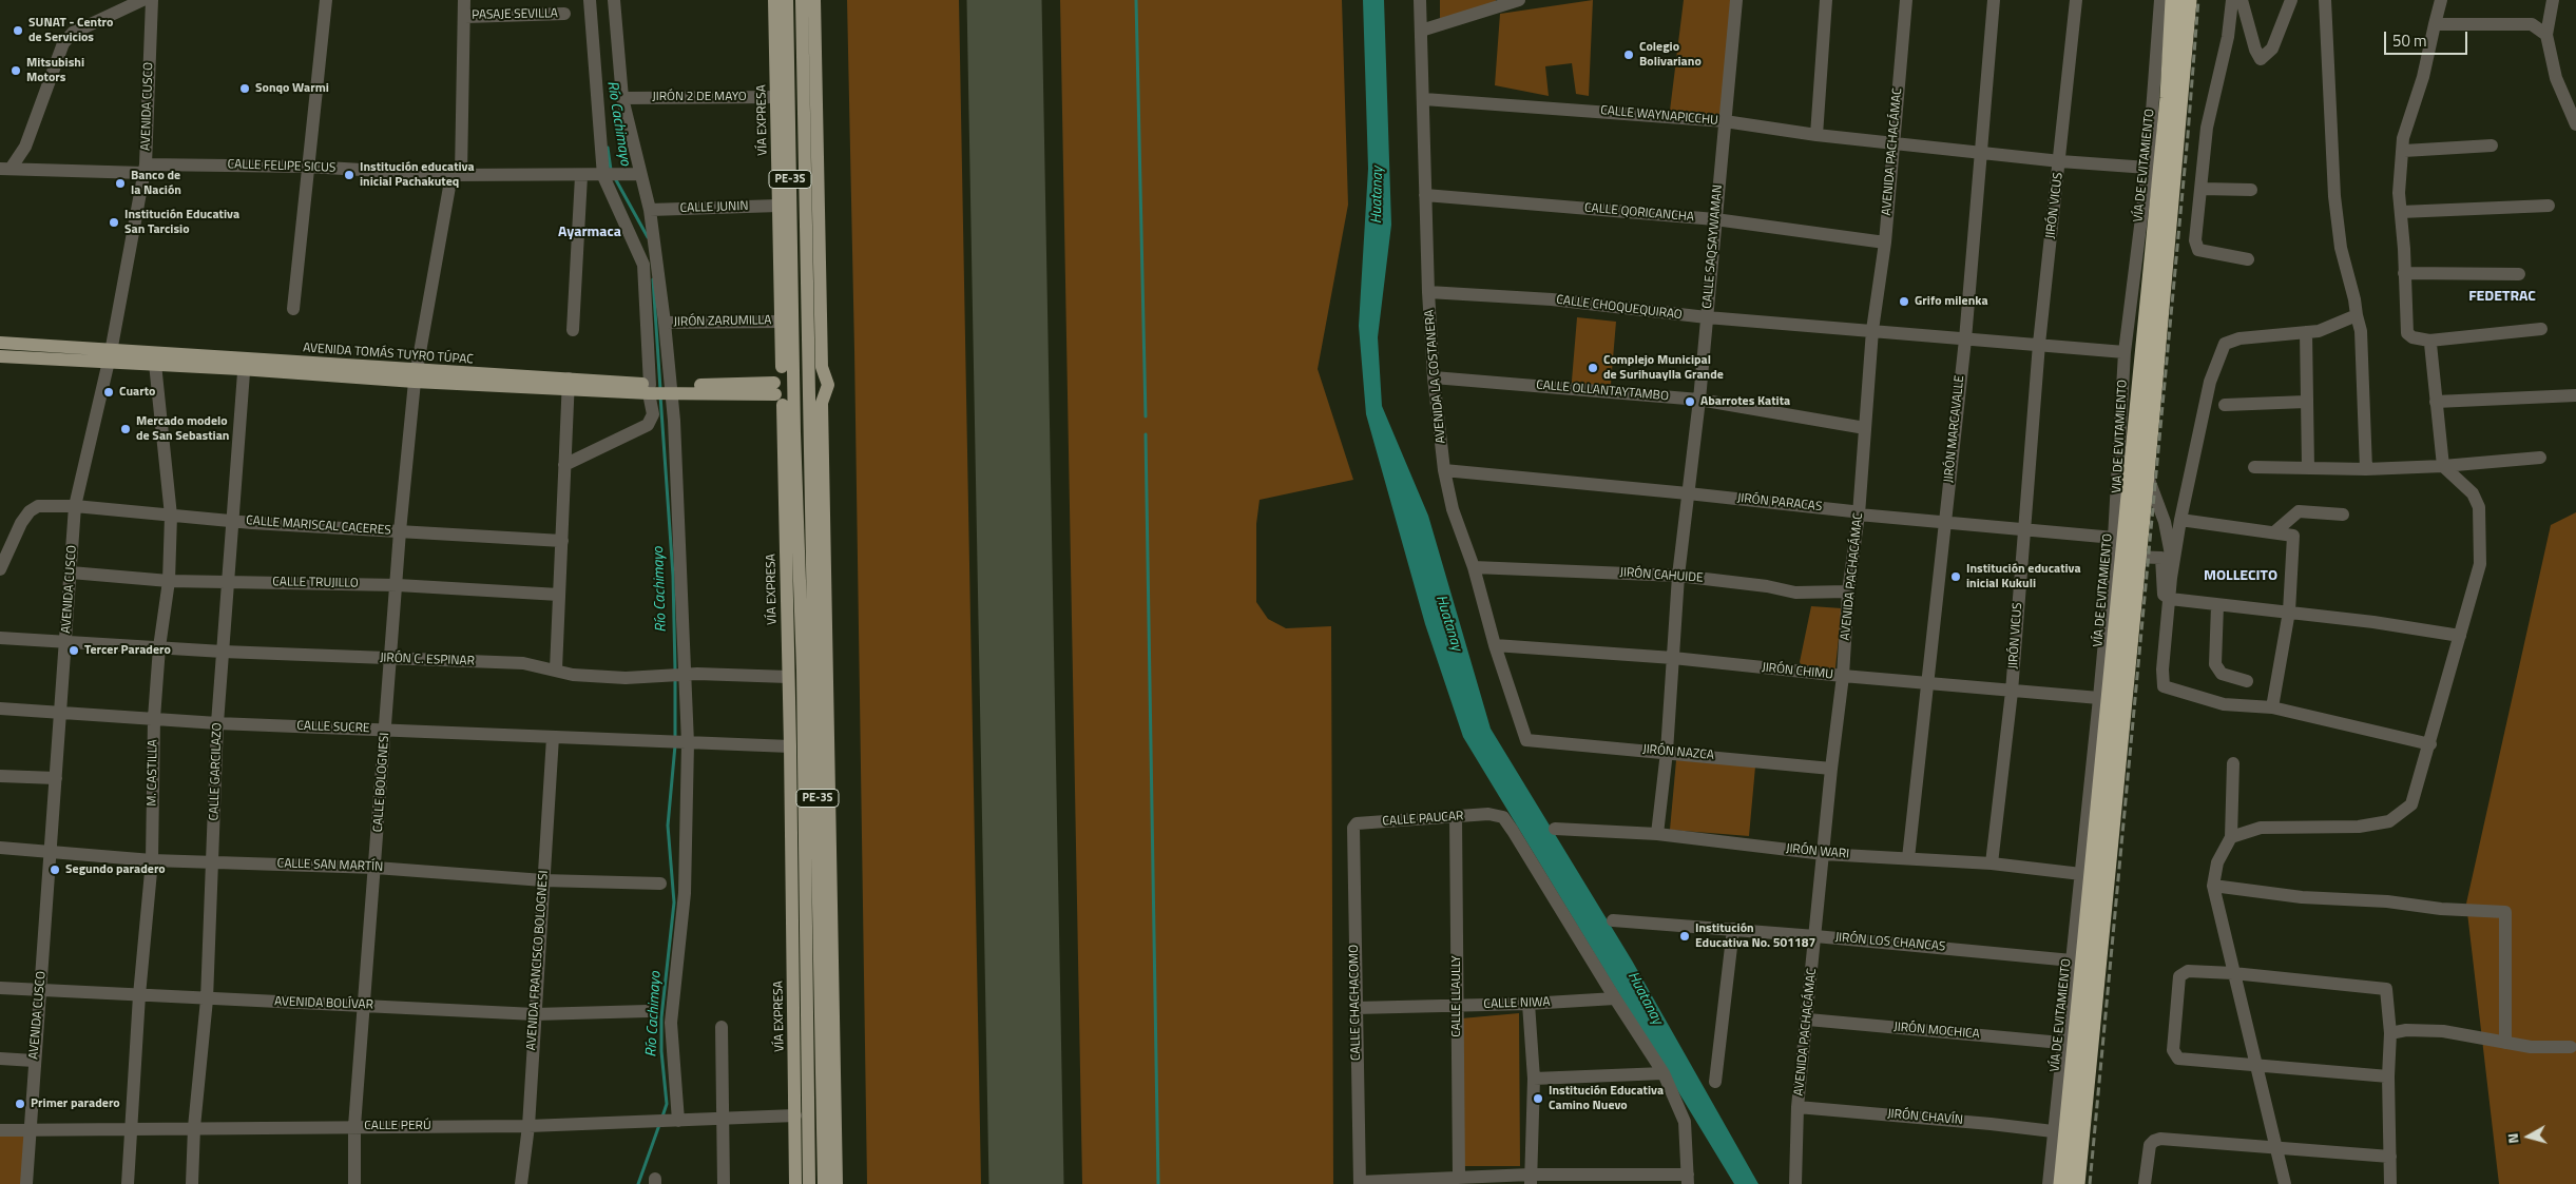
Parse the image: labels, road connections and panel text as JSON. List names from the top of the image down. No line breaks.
{"streets":{"highway":["VÍA DE EVITAMIENTO"],"main road":["VÍA EXPRESA","PE-3S","AVENIDA TOMÁS TUYRO TÚPAC"],"street":["PASAJE SEVILLA","JIRÓN 2 DE MAYO","AVENIDA CUSCO","CALLE WAYNAPICCHU","AVENIDA PACHACÁMAC","CALLE FELIPE SICUS","JIRÓN VICUS","CALLE JUNIN","CALLE QORICANCHA","CALLE SAQSAYWAMAN","CALLE CHOQUEQUIRAO","JIRÓN ZARUMILLA","AVENIDA LA COSTANERA","CALLE OLLANTAYTAMBO","JIRÓN MARCAVALLE","VIA DE EVITAMIENTO","JIRÓN PARACAS","CALLE MARISCAL CACERES","JIRÓN CAHUIDE","CALLE TRUJILLO","JIRÓN C. ESPINAR","JIRÓN CHIMU","CALLE SUCRE","JIRÓN NAZCA","CALLE GARCILAZO","M. CASTILLA","CALLE BOLOGNESI","CALLE PAUCAR","JIRÓN WARI","CALLE SAN MARTÍN","JIRÓN LOS CHANCAS","AVENIDA FRANCISCO BOLOGNESI","CALLE LLAULLY","CALLE CHACHACOMO","AVENIDA BOLÍVAR","CALLE NIWA","JIRÓN MOCHICA","JIRÓN CHAVÍN","CALLE PERÚ"]},"crossings":[["PASAJE SEVILLA","CALLE BOLOGNESI"],["JIRÓN 2 DE MAYO","VÍA EXPRESA"],["AVENIDA CUSCO","CALLE FELIPE SICUS"],["AVENIDA CUSCO","AVENIDA TOMÁS TUYRO TÚPAC"],["AVENIDA CUSCO","CALLE MARISCAL CACERES"],["AVENIDA CUSCO","CALLE TRUJILLO"],["AVENIDA CUSCO","JIRÓN C. ESPINAR"],["AVENIDA CUSCO","CALLE SUCRE"],["AVENIDA CUSCO","CALLE SAN MARTÍN"],["AVENIDA CUSCO","AVENIDA BOLÍVAR"],["AVENIDA CUSCO","CALLE PERÚ"],["CALLE WAYNAPICCHU","AVENIDA PACHACÁMAC"],["CALLE WAYNAPICCHU","JIRÓN VICUS"],["CALLE WAYNAPICCHU","CALLE SAQSAYWAMAN"],["CALLE WAYNAPICCHU","AVENIDA LA COSTANERA"],["VÍA EXPRESA","CALLE JUNIN"],["VÍA EXPRESA","JIRÓN ZARUMILLA"],["VÍA EXPRESA","AVENIDA TOMÁS TUYRO TÚPAC"],["VÍA EXPRESA","JIRÓN C. ESPINAR"],["VÍA EXPRESA","CALLE SUCRE"],["VÍA EXPRESA","CALLE PERÚ"],["AVENIDA PACHACÁMAC","JIRÓN VICUS"],["AVENIDA PACHACÁMAC","CALLE QORICANCHA"],["AVENIDA PACHACÁMAC","CALLE CHOQUEQUIRAO"],["AVENIDA PACHACÁMAC","CALLE OLLANTAYTAMBO"],["AVENIDA PACHACÁMAC","JIRÓN PARACAS"],["AVENIDA PACHACÁMAC","JIRÓN CAHUIDE"],["AVENIDA PACHACÁMAC","JIRÓN CHIMU"],["AVENIDA PACHACÁMAC","JIRÓN NAZCA"],["AVENIDA PACHACÁMAC","JIRÓN WARI"],["AVENIDA PACHACÁMAC","JIRÓN LOS CHANCAS"],["AVENIDA PACHACÁMAC","JIRÓN MOCHICA"],["AVENIDA PACHACÁMAC","JIRÓN CHAVÍN"],["VÍA DE EVITAMIENTO","VIA DE EVITAMIENTO"],["VÍA DE EVITAMIENTO","JIRÓN MOCHICA"],["CALLE FELIPE SICUS","CALLE BOLOGNESI"],["JIRÓN VICUS","JIRÓN MARCAVALLE"],["JIRÓN VICUS","VIA DE EVITAMIENTO"],["JIRÓN VICUS","JIRÓN PARACAS"],["JIRÓN VICUS","JIRÓN CHIMU"],["JIRÓN VICUS","JIRÓN WARI"],["CALLE QORICANCHA","CALLE SAQSAYWAMAN"],["CALLE QORICANCHA","AVENIDA LA COSTANERA"],["CALLE SAQSAYWAMAN","CALLE CHOQUEQUIRAO"],["CALLE SAQSAYWAMAN","CALLE OLLANTAYTAMBO"],["CALLE SAQSAYWAMAN","JIRÓN PARACAS"],["CALLE SAQSAYWAMAN","JIRÓN CAHUIDE"],["CALLE SAQSAYWAMAN","JIRÓN CHIMU"],["CALLE SAQSAYWAMAN","JIRÓN NAZCA"],["CALLE SAQSAYWAMAN","JIRÓN WARI"],["CALLE CHOQUEQUIRAO","AVENIDA LA COSTANERA"],["AVENIDA TOMÁS TUYRO TÚPAC","CALLE GARCILAZO"],["AVENIDA TOMÁS TUYRO TÚPAC","M. CASTILLA"],["AVENIDA TOMÁS TUYRO TÚPAC","CALLE BOLOGNESI"],["AVENIDA LA COSTANERA","CALLE OLLANTAYTAMBO"],["AVENIDA LA COSTANERA","JIRÓN PARACAS"],["AVENIDA LA COSTANERA","JIRÓN CAHUIDE"],["AVENIDA LA COSTANERA","JIRÓN CHIMU"],["AVENIDA LA COSTANERA","JIRÓN NAZCA"],["JIRÓN MARCAVALLE","JIRÓN PARACAS"],["JIRÓN MARCAVALLE","JIRÓN CHIMU"],["JIRÓN MARCAVALLE","JIRÓN WARI"],["VIA DE EVITAMIENTO","JIRÓN PARACAS"],["VIA DE EVITAMIENTO","JIRÓN CHIMU"],["VIA DE EVITAMIENTO","JIRÓN WARI"],["VIA DE EVITAMIENTO","JIRÓN LOS CHANCAS"],["VIA DE EVITAMIENTO","JIRÓN MOCHICA"],["VIA DE EVITAMIENTO","JIRÓN CHAVÍN"],["CALLE MARISCAL CACERES","CALLE GARCILAZO"],["CALLE MARISCAL CACERES","M. CASTILLA"],["CALLE MARISCAL CACERES","CALLE BOLOGNESI"],["CALLE TRUJILLO","CALLE GARCILAZO"],["CALLE TRUJILLO","M. CASTILLA"],["CALLE TRUJILLO","CALLE BOLOGNESI"],["JIRÓN C. ESPINAR","CALLE GARCILAZO"],["JIRÓN C. ESPINAR","M. CASTILLA"],["JIRÓN C. ESPINAR","CALLE BOLOGNESI"],["CALLE SUCRE","CALLE GARCILAZO"],["CALLE SUCRE","M. CASTILLA"],["CALLE SUCRE","CALLE BOLOGNESI"],["CALLE SUCRE","AVENIDA FRANCISCO BOLOGNESI"],["CALLE GARCILAZO","CALLE SAN MARTÍN"],["CALLE GARCILAZO","AVENIDA BOLÍVAR"],["CALLE GARCILAZO","CALLE PERÚ"],["M. CASTILLA","CALLE SAN MARTÍN"],["M. CASTILLA","AVENIDA BOLÍVAR"],["M. CASTILLA","CALLE PERÚ"],["CALLE BOLOGNESI","CALLE SAN MARTÍN"],["CALLE BOLOGNESI","AVENIDA BOLÍVAR"],["CALLE BOLOGNESI","CALLE PERÚ"],["CALLE PAUCAR","CALLE LLAULLY"],["CALLE PAUCAR","CALLE CHACHACOMO"],["CALLE PAUCAR","CALLE NIWA"],["CALLE SAN MARTÍN","AVENIDA FRANCISCO BOLOGNESI"],["AVENIDA FRANCISCO BOLOGNESI","AVENIDA BOLÍVAR"],["AVENIDA FRANCISCO BOLOGNESI","CALLE PERÚ"],["CALLE LLAULLY","CALLE NIWA"],["CALLE CHACHACOMO","CALLE NIWA"]],"districts":["Ayarmaca","FEDETRAC","MOLLECITO"],"water":["Río Cachimayo","Huatanay"],"places":["SUNAT - Centro de Servicios","Colegio Bolivariano","Mitsubishi Motors","Sonqo Warmi","Institución educativa inicial Pachakuteq","Banco de la Nación","Institución Educativa San Tarcisio","Grifo milenka","Complejo Municipal de Surihuaylla Grande","Cuarto","Abarrotes Katita","Mercado modelo de San Sebastian","Institución educativa inicial Kukuli","Tercer Paradero","Segundo paradero","Institución Educativa No. 501187","Institución Educativa Camino Nuevo","Primer paradero"],"scale_bar":"50 m","north":"left"}
